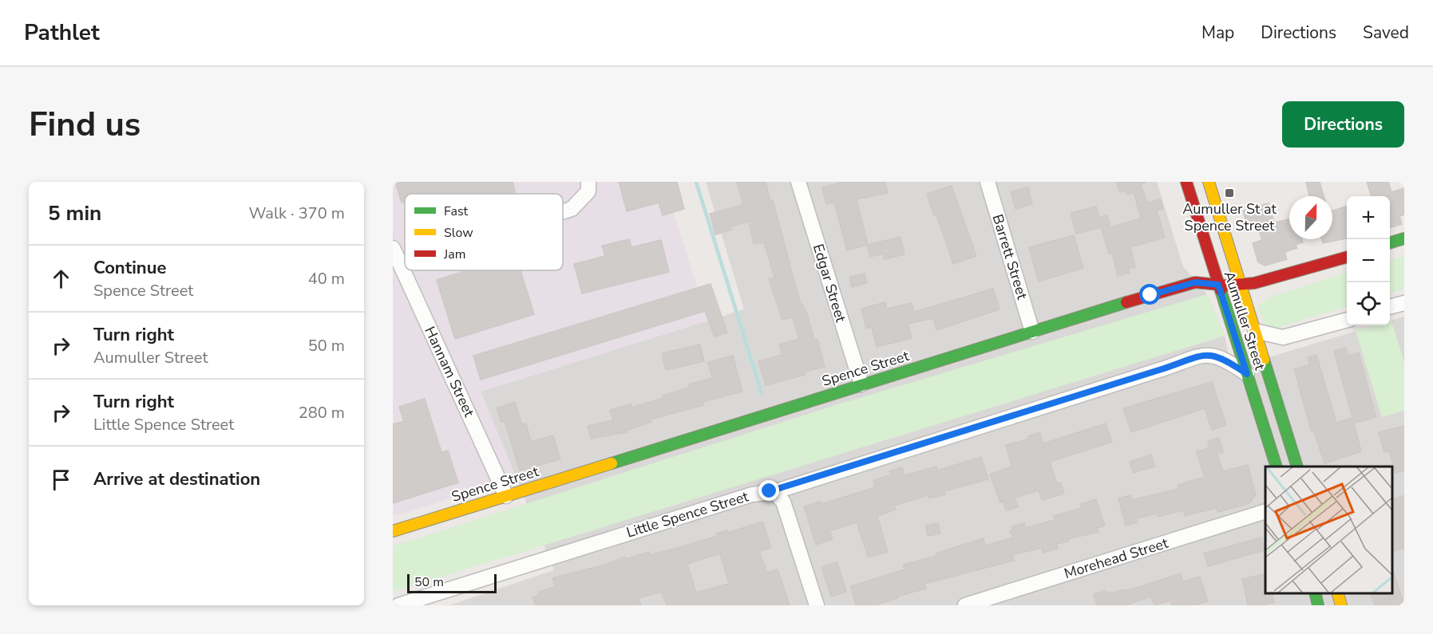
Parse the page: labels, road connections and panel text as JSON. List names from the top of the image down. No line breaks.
{"streets":{"street":["Barrett Street","Edgar Street","Aumuller Street","Spence Street","Hannam Street","Little Spence Street","Morehead Street"]},"crossings":[["Barrett Street","Spence Street"],["Edgar Street","Spence Street"],["Aumuller Street","Spence Street"],["Aumuller Street","Little Spence Street"],["Spence Street","Hannam Street"]],"places":{"transit":["Aumuller St at Spence Street"]},"legend":["Fast","Slow","Jam"],"scale_bar":"50 m","north":"top","page":{"header":"Pathlet","nav":["Map","Directions","Saved"],"buttons":"Directions","title":"Find us","heading":["5 min","Walk · 370 m"],"map_buttons":["+","−"],"list":[["Continue","Spence Street","40 m"],["Turn right","Aumuller Street","50 m"],["Turn right","Little Spence Street","280 m"],"Arrive at destination"],"scale":"50 m"}}
